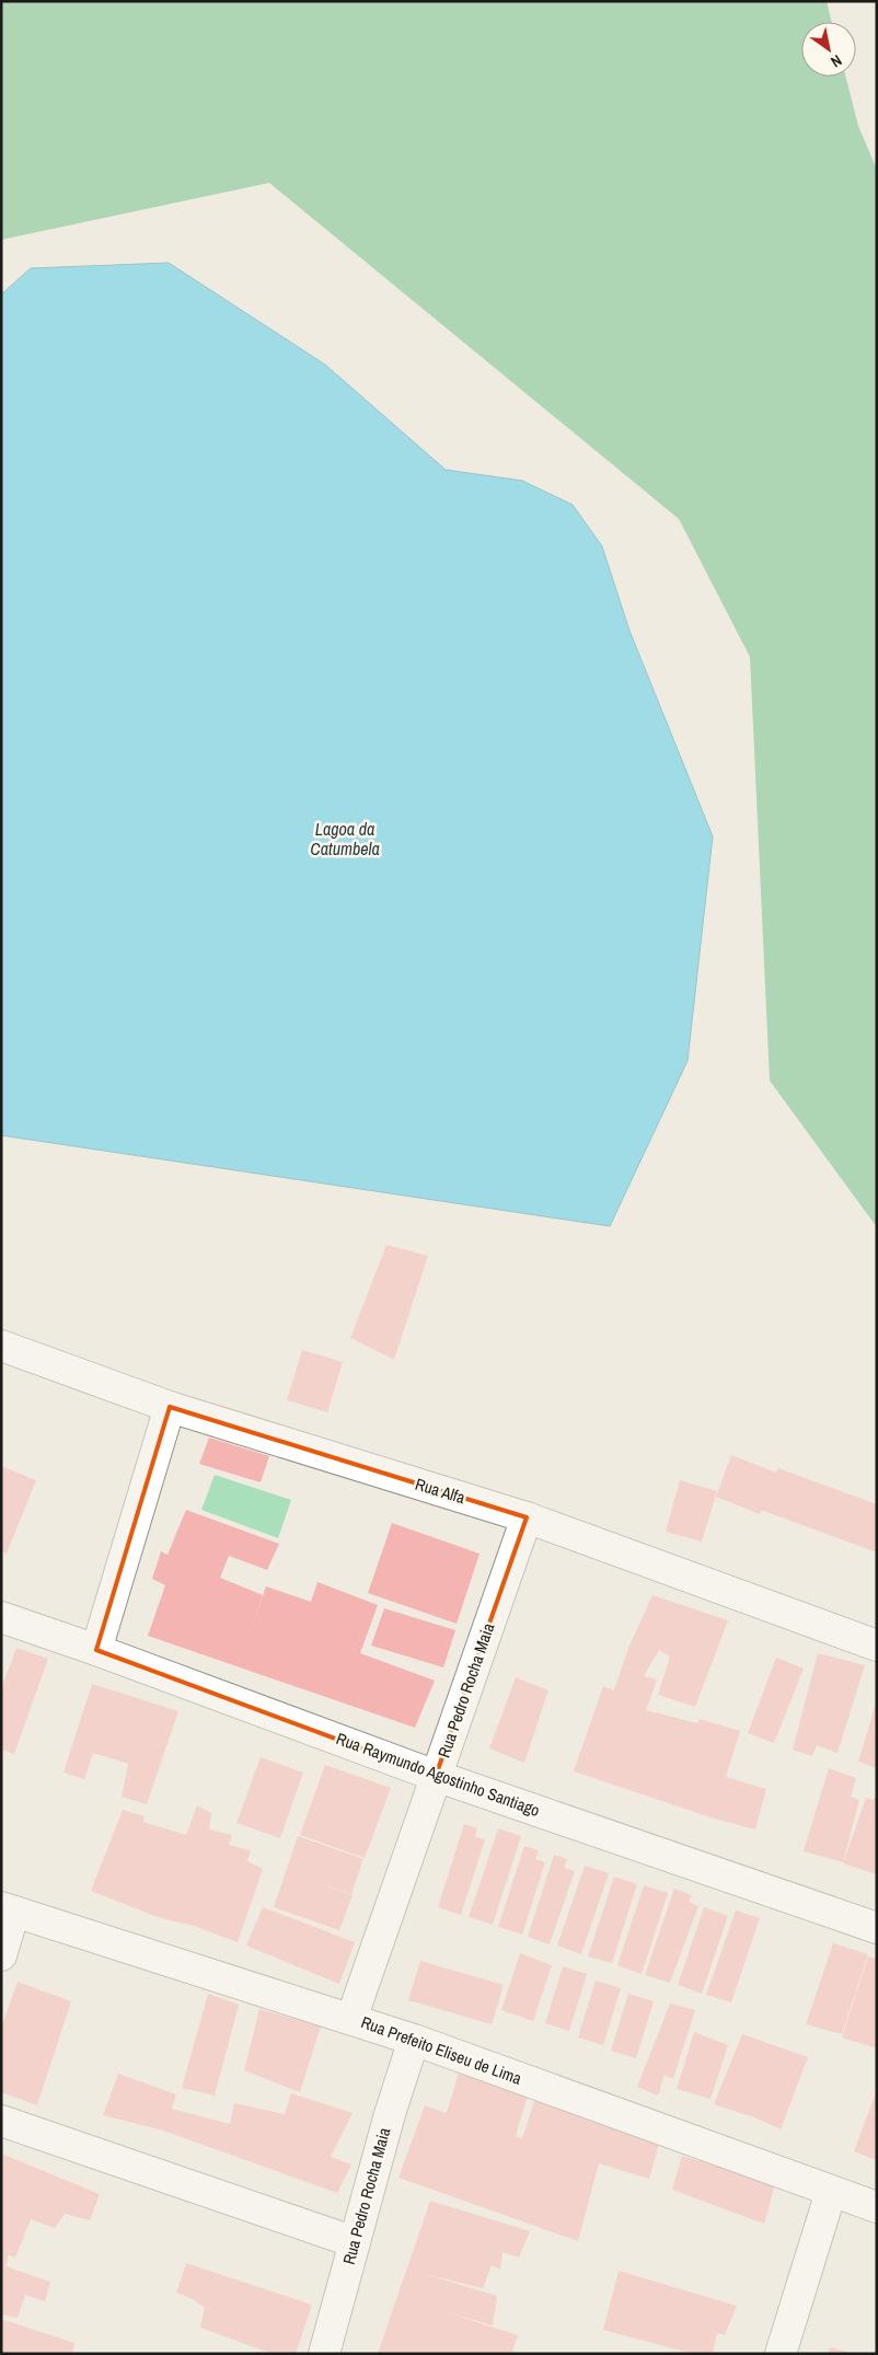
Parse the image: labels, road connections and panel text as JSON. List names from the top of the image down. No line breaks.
{"streets":{"street":["Rua Alfa","Rua Pedro Rocha Maia","Rua Raymundo Agostinho Santiago","Rua Prefeito Eliseu de Lima"]},"crossings":[["Rua Alfa","Rua Pedro Rocha Maia"],["Rua Pedro Rocha Maia","Rua Raymundo Agostinho Santiago"],["Rua Pedro Rocha Maia","Rua Prefeito Eliseu de Lima"]],"water":["Lagoa da Catumbela"],"north":"bottom right"}
